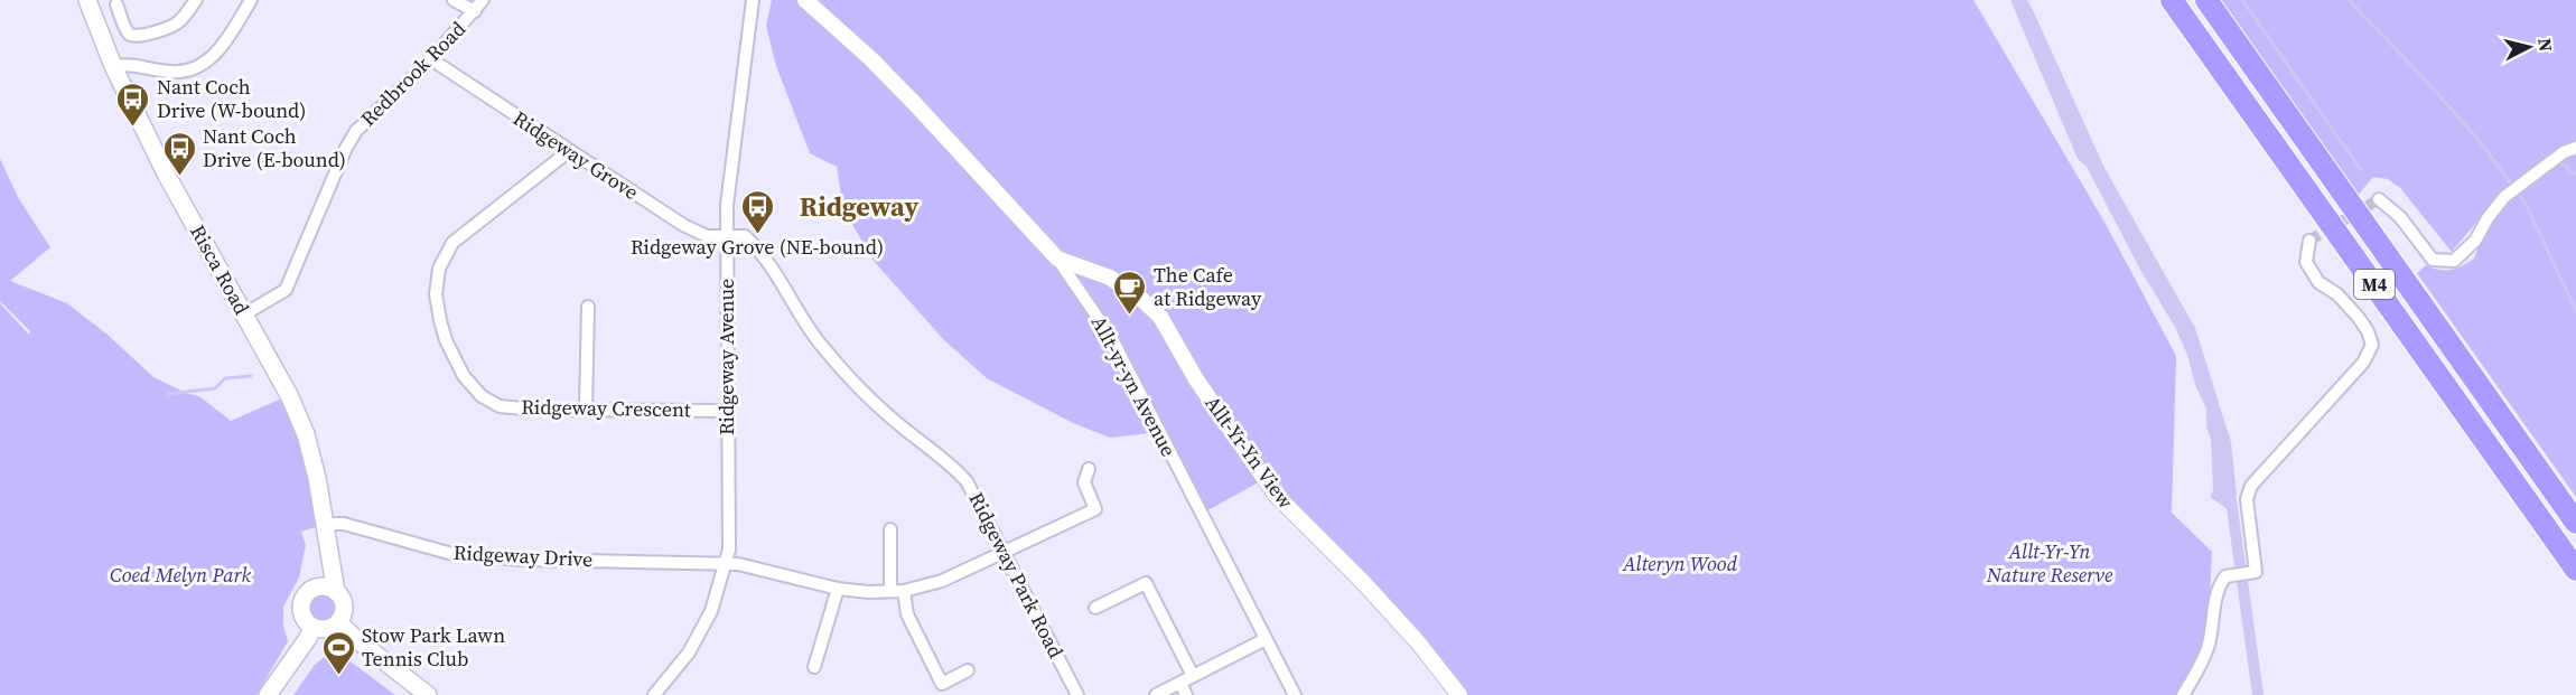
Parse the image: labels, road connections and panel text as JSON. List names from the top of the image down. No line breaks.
{"streets":{"highway":["M4"],"main road":["Risca Road"],"street":["Redbrook Road","Ridgeway Grove","Ridgeway Avenue","Allt-yr-yn Avenue","Ridgeway Crescent","Allt-Yr-Yn View","Ridgeway Drive","Ridgeway Park Road"]},"crossings":[["Redbrook Road","Ridgeway Grove"],["Redbrook Road","Risca Road"],["Ridgeway Grove","Ridgeway Avenue"],["Ridgeway Grove","Ridgeway Crescent"],["Ridgeway Grove","Ridgeway Park Road"],["Risca Road","Ridgeway Drive"],["Ridgeway Avenue","Ridgeway Crescent"],["Ridgeway Avenue","Ridgeway Drive"],["Ridgeway Avenue","Ridgeway Park Road"],["Allt-yr-yn Avenue","Allt-Yr-Yn View"],["Ridgeway Drive","Ridgeway Park Road"]],"districts":["Ridgeway"],"parks":["Allt-Yr-Yn Nature Reserve","Alteryn Wood","Coed Melyn Park"],"places":{"bus stop":["Nant Coch Drive (W-bound)","Nant Coch Drive (E-bound)","Ridgeway Grove (NE-bound)"],"cafe":["The Cafe at Ridgeway"],"sports":["Stow Park Lawn Tennis Club"]},"north":"right"}
